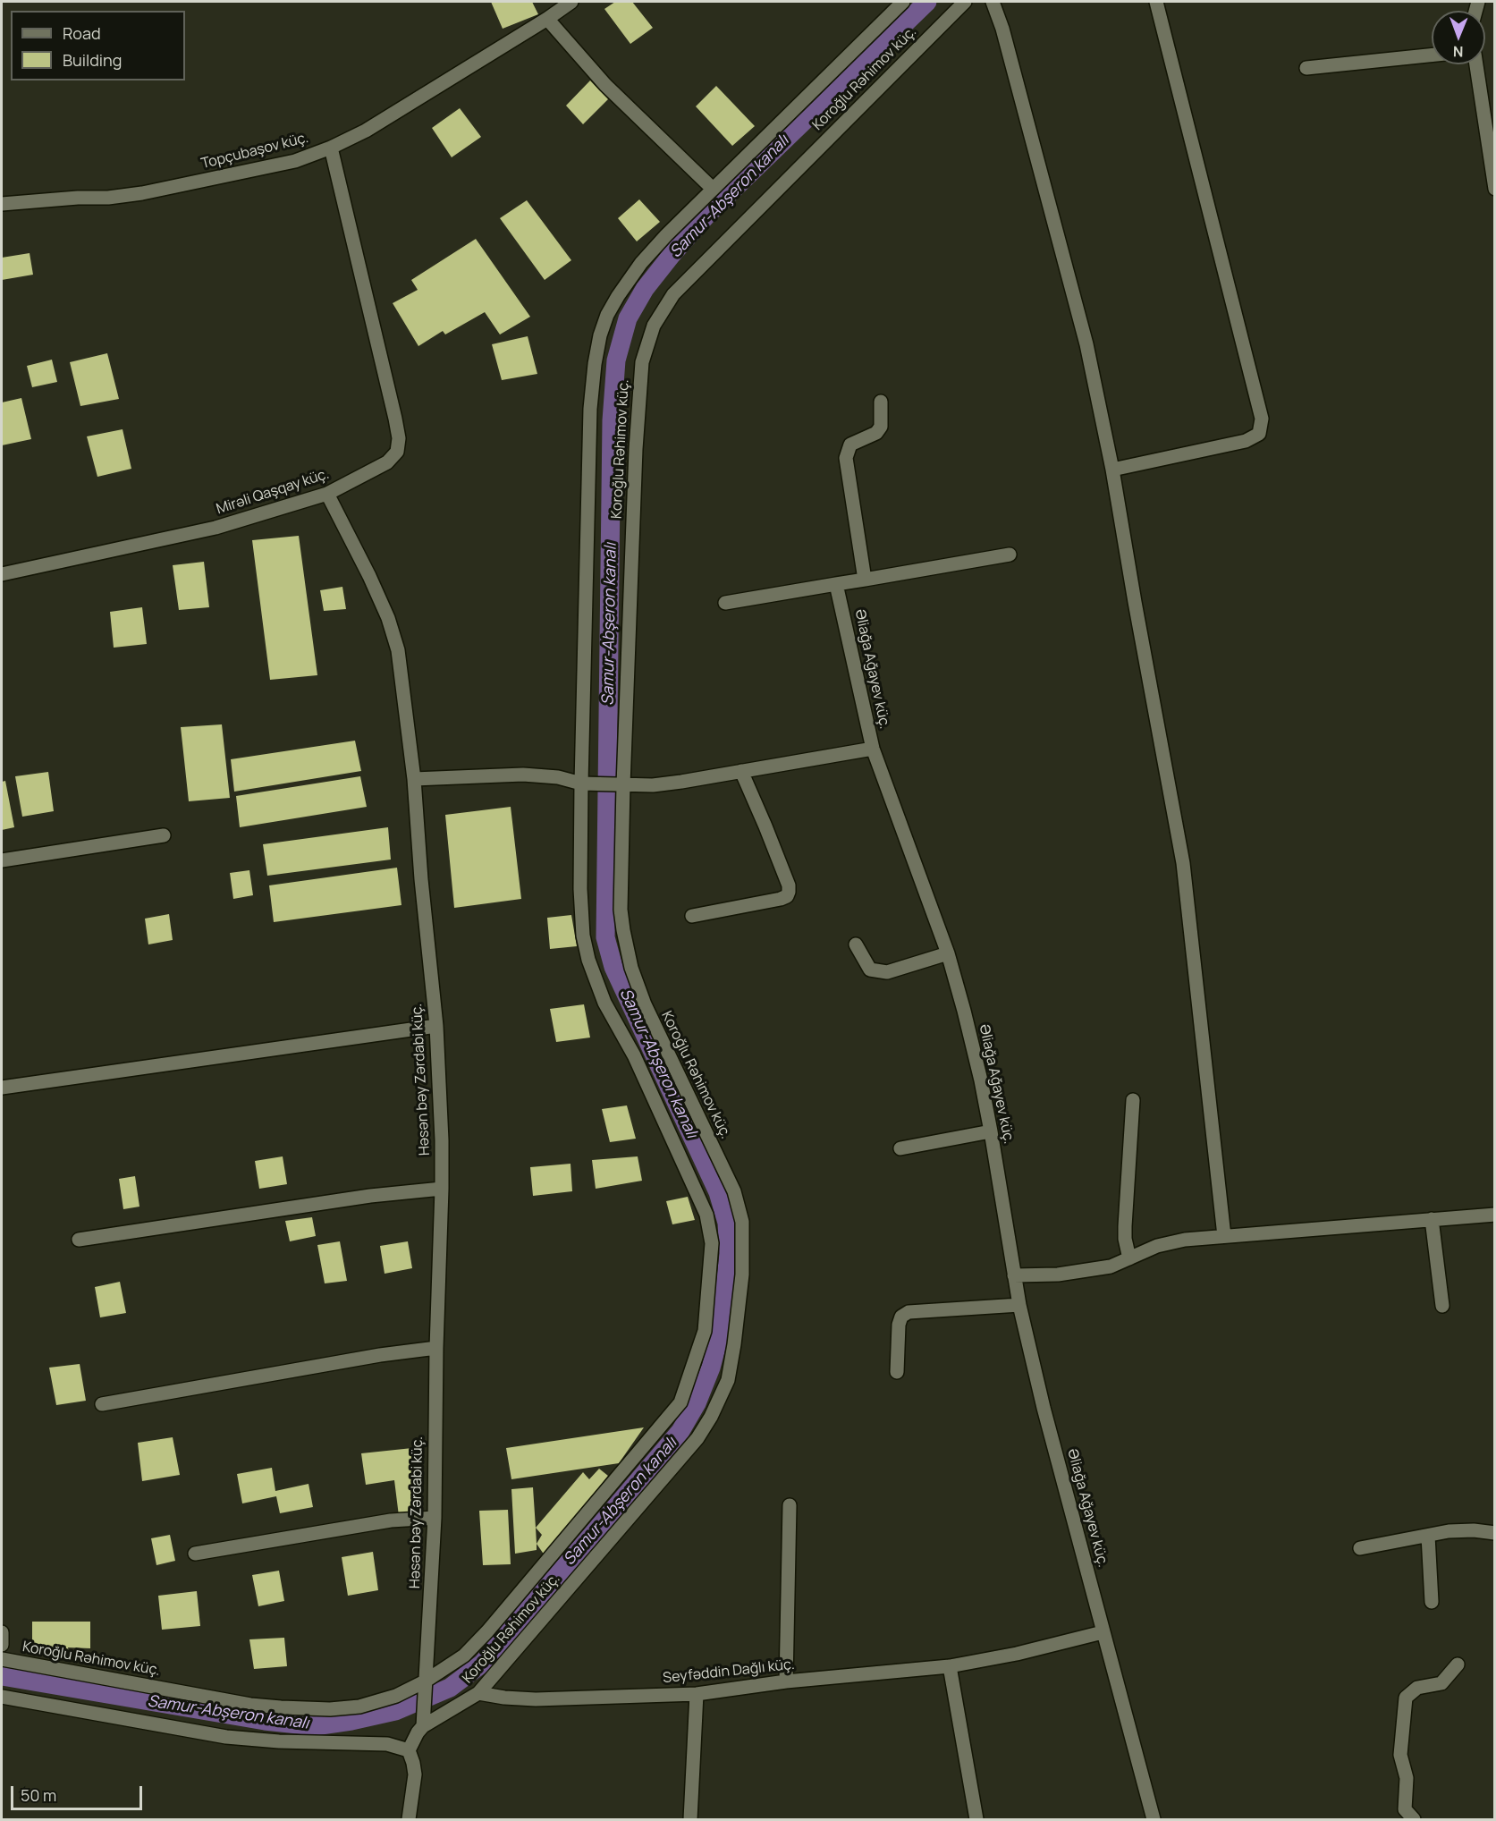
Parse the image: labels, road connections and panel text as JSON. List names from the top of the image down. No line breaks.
{"streets":{"street":["Koroğlu Rəhimov küç.","Topçubaşov küç.","Mirəli Qaşqay küç.","Əliağa Ağayev küç.","Həsən bəy Zərdabi küç.","Seyfəddin Dağlı küç."]},"crossings":[["Koroğlu Rəhimov küç.","Həsən bəy Zərdabi küç."],["Koroğlu Rəhimov küç.","Seyfəddin Dağlı küç."],["Topçubaşov küç.","Mirəli Qaşqay küç."],["Mirəli Qaşqay küç.","Həsən bəy Zərdabi küç."],["Əliağa Ağayev küç.","Seyfəddin Dağlı küç."]],"water":["Samur-Abşeron kanalı"],"legend":["Road","Building"],"scale_bar":"50 m","north":"bottom"}
